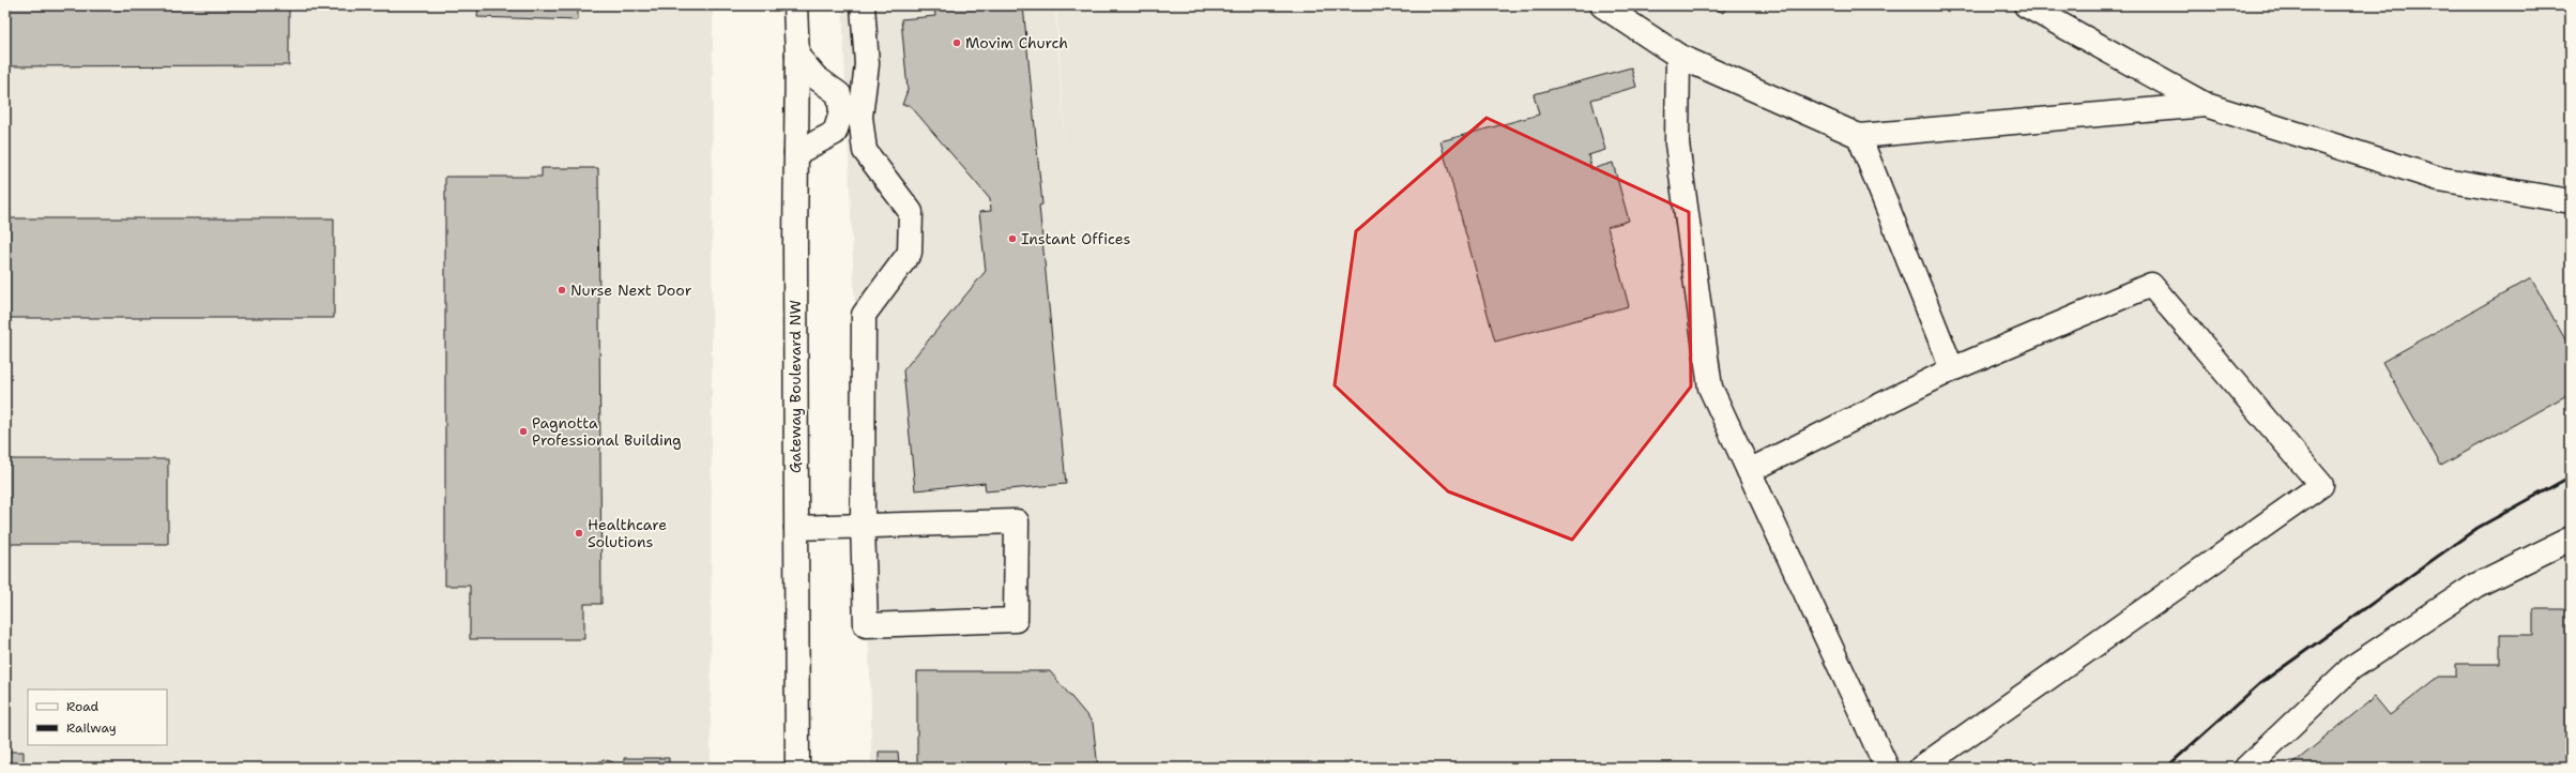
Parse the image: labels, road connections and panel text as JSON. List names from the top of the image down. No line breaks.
{"streets":{"main road":["Gateway Boulevard NW"]},"places":["Movim Church","Instant Offices","Nurse Next Door","Pagnotta Professional Building","Healthcare Solutions"],"legend":["Road","Railway"]}
